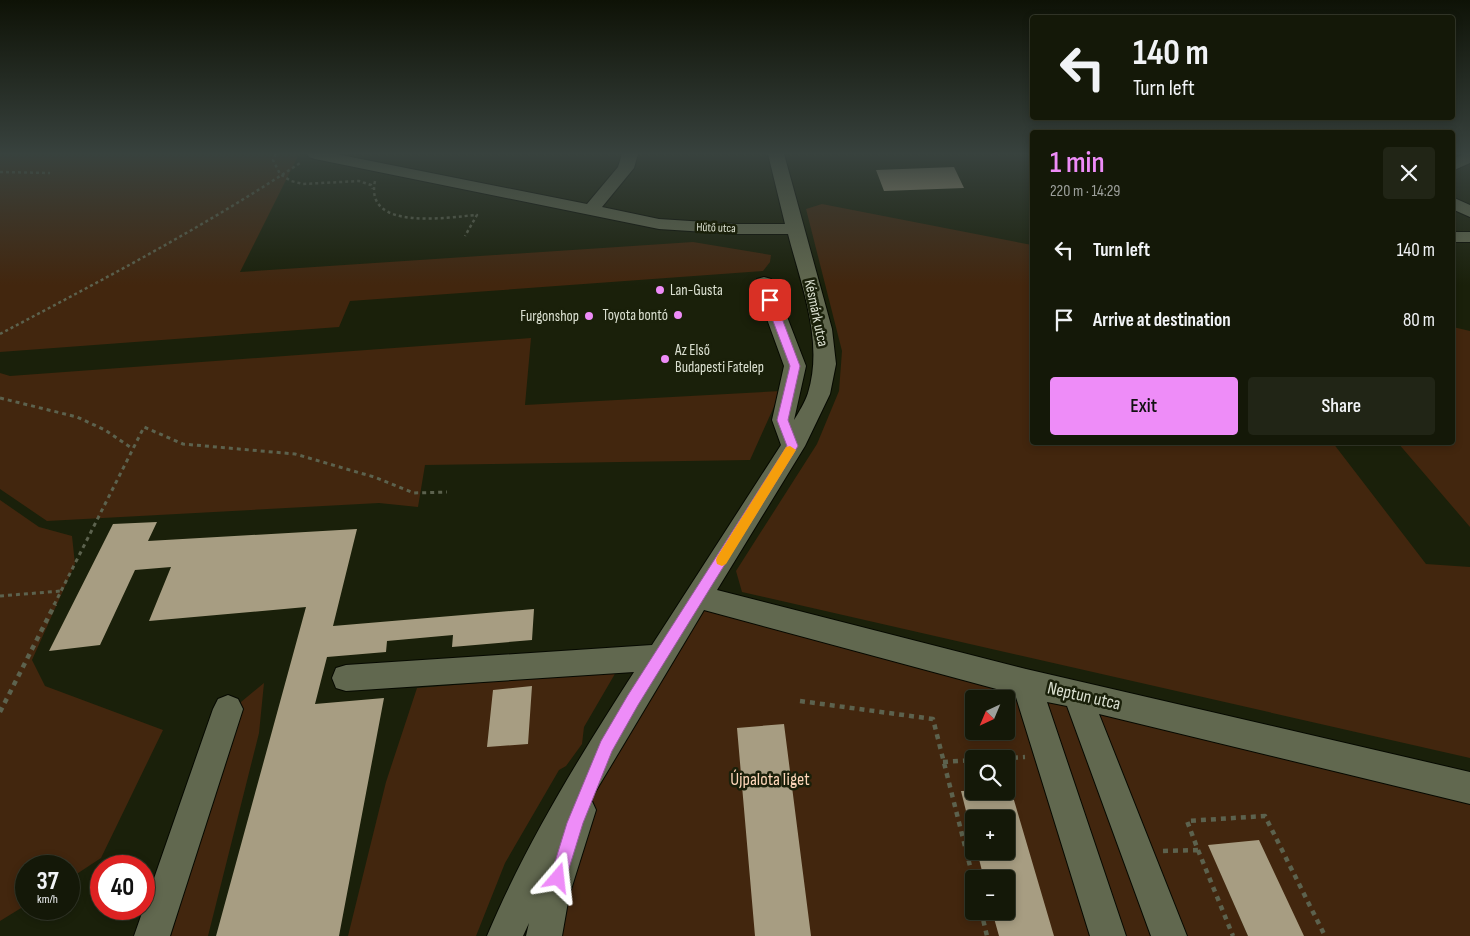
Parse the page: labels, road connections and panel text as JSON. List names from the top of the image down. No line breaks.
{"streets":{"street":["Hűtő utca","Késmárk utca","Neptun utca"]},"crossings":[["Hűtő utca","Késmárk utca"],["Késmárk utca","Neptun utca"]],"parks":["Újpalota liget"],"places":["Lan-Gusta","Toyota bontó","Furgonshop","Az Első Budapesti Fatelep"],"north":"bottom left","page":{"turn":["140 m","Turn left"],"heading":["1 min","220 m · 14:29"],"list":[{"name":"Turn left","value":"140 m"},{"name":"Arrive at destination","value":"80 m"}],"buttons":["Exit","Share"],"map_buttons":["+","−"],"speed":"37 km/h","limit":"40"}}
